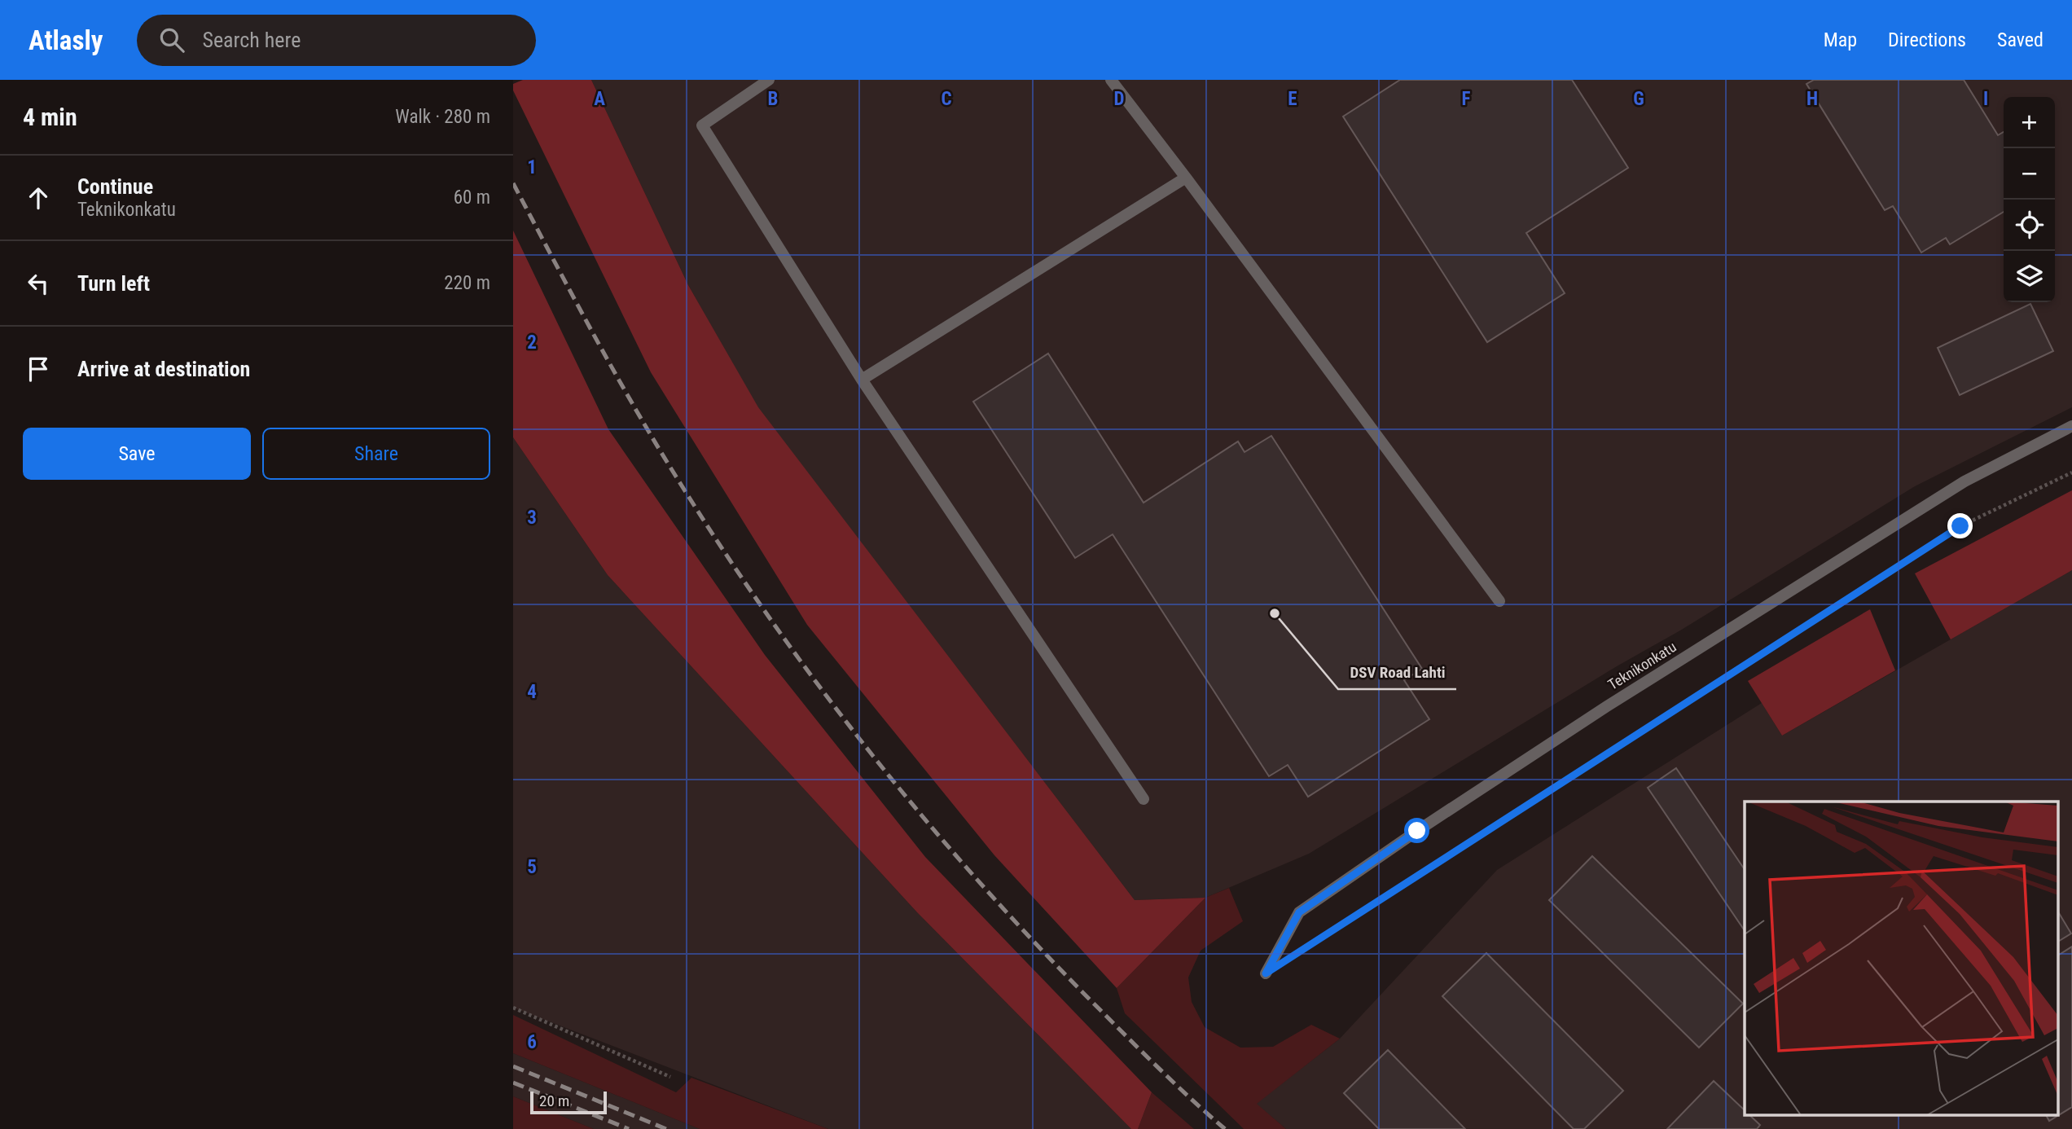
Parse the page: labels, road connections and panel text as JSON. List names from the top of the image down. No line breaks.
{"streets":{"street":["Teknikonkatu"]},"places":["DSV Road Lahti"],"scale_bar":"20 m","page":{"header":"Atlasly","search":"Search here","nav":["Map","Directions","Saved"],"heading":["4 min","Walk · 280 m"],"map_buttons":["+","−"],"list":[["Continue","Teknikonkatu","60 m"],["Turn left","220 m"],"Arrive at destination"],"buttons":["Save","Share"],"scale":"20 m"},"grid":{"columns":["A","B","C","D","E","F","G","H","I"],"rows":["1","2","3","4","5","6"]}}
